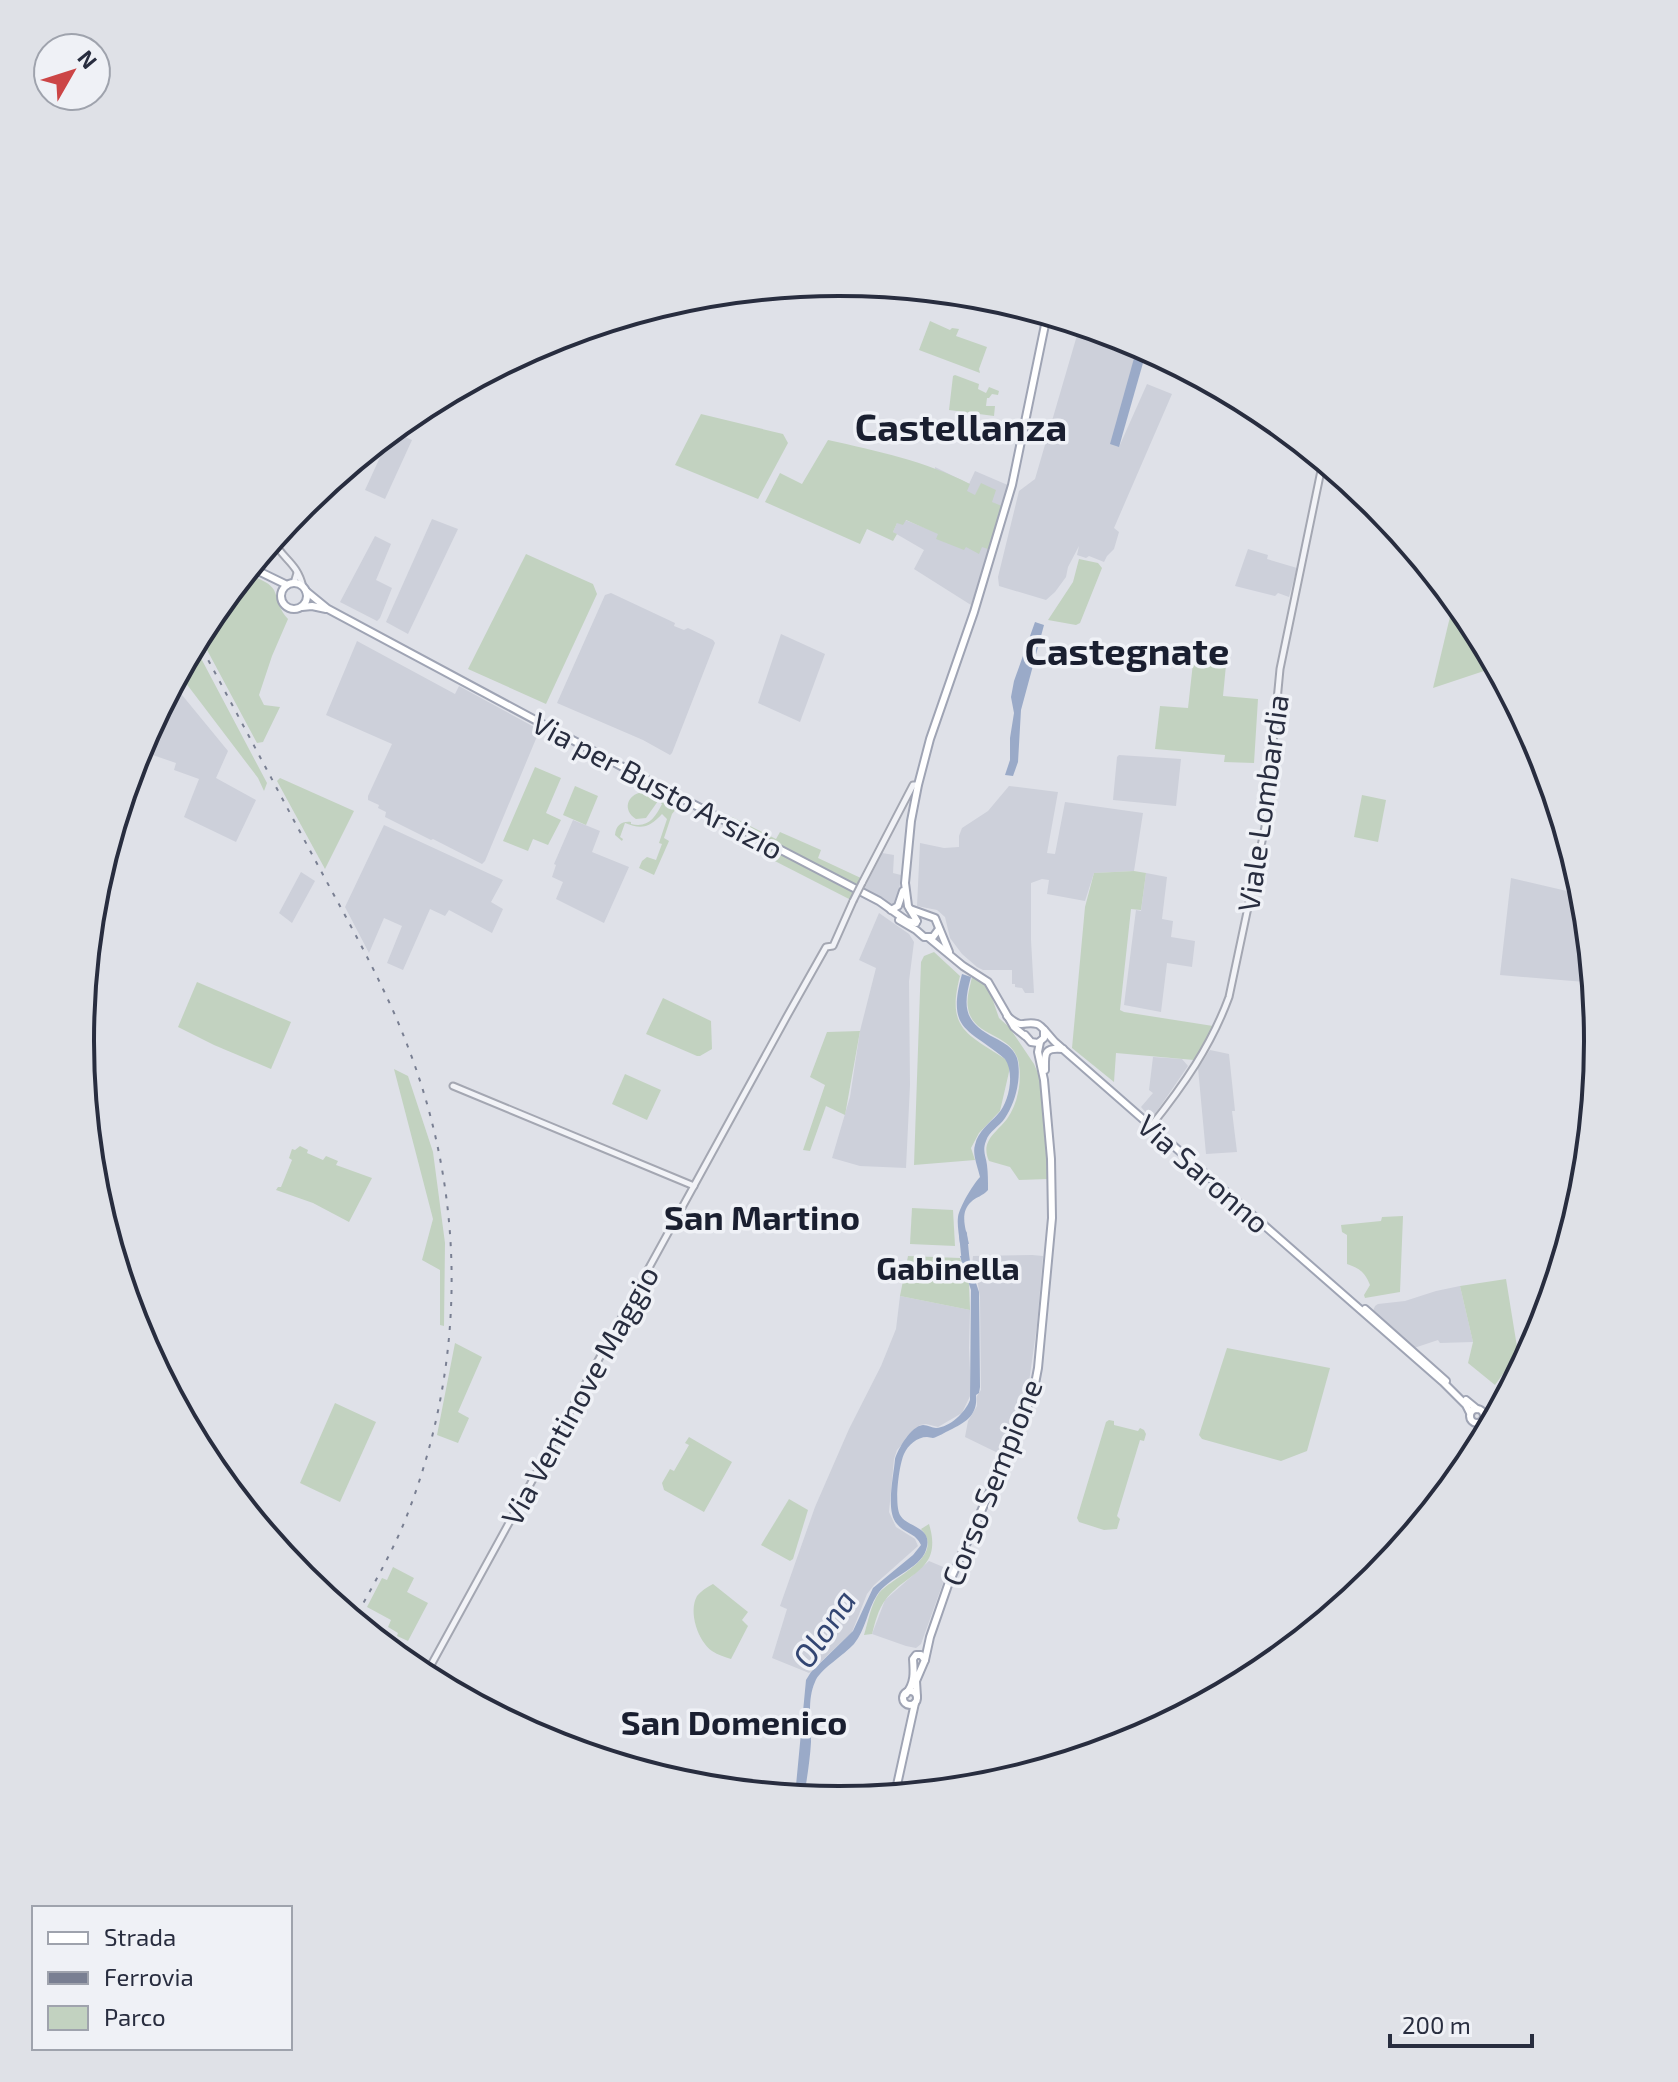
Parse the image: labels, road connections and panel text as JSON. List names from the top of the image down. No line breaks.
{"streets":{"main road":["Via per Busto Arsizio","Via Saronno","Corso Sempione"],"street":["Viale Lombardia","Via Ventinove Maggio"]},"crossings":[["Viale Lombardia","Via Saronno"]],"districts":["Castellanza","Castegnate","San Martino","Gabinella","San Domenico"],"water":["Olona"],"legend":["Strada","Ferrovia","Parco"],"scale_bar":"200 m","north":"top right"}
